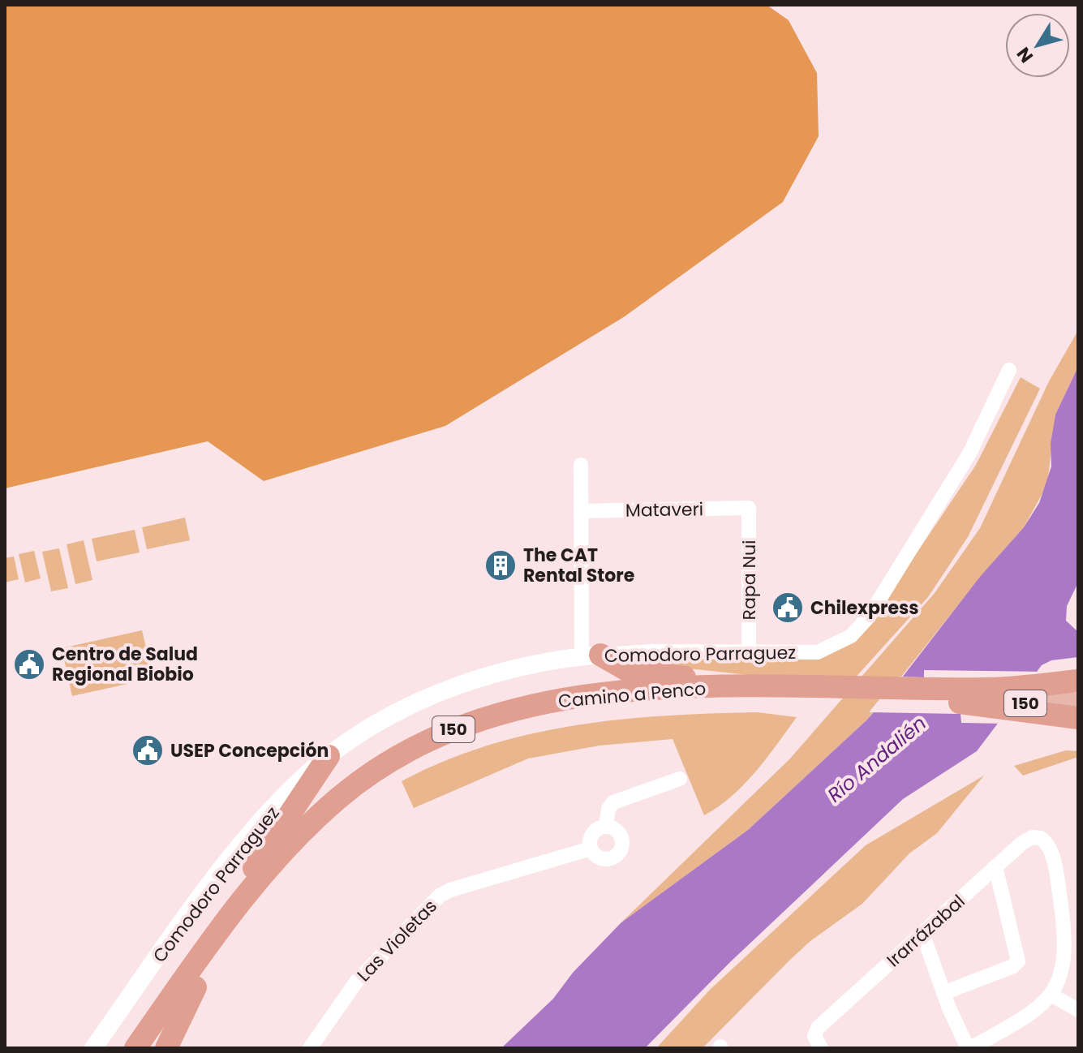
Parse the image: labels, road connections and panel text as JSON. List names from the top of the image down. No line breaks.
{"streets":{"highway":["Camino a Penco","150"],"street":["Mataveri","Rapa Nui","Comodoro Parraguez","Irarrázabal","Las Violetas"]},"crossings":[["Mataveri","Rapa Nui"],["Rapa Nui","Comodoro Parraguez"]],"water":["Río Andalién"],"places":{"building":["The CAT Rental Store"],"public building":["Chilexpress","Centro de Salud Regional Biobio","USEP Concepción"]},"north":"bottom left"}
